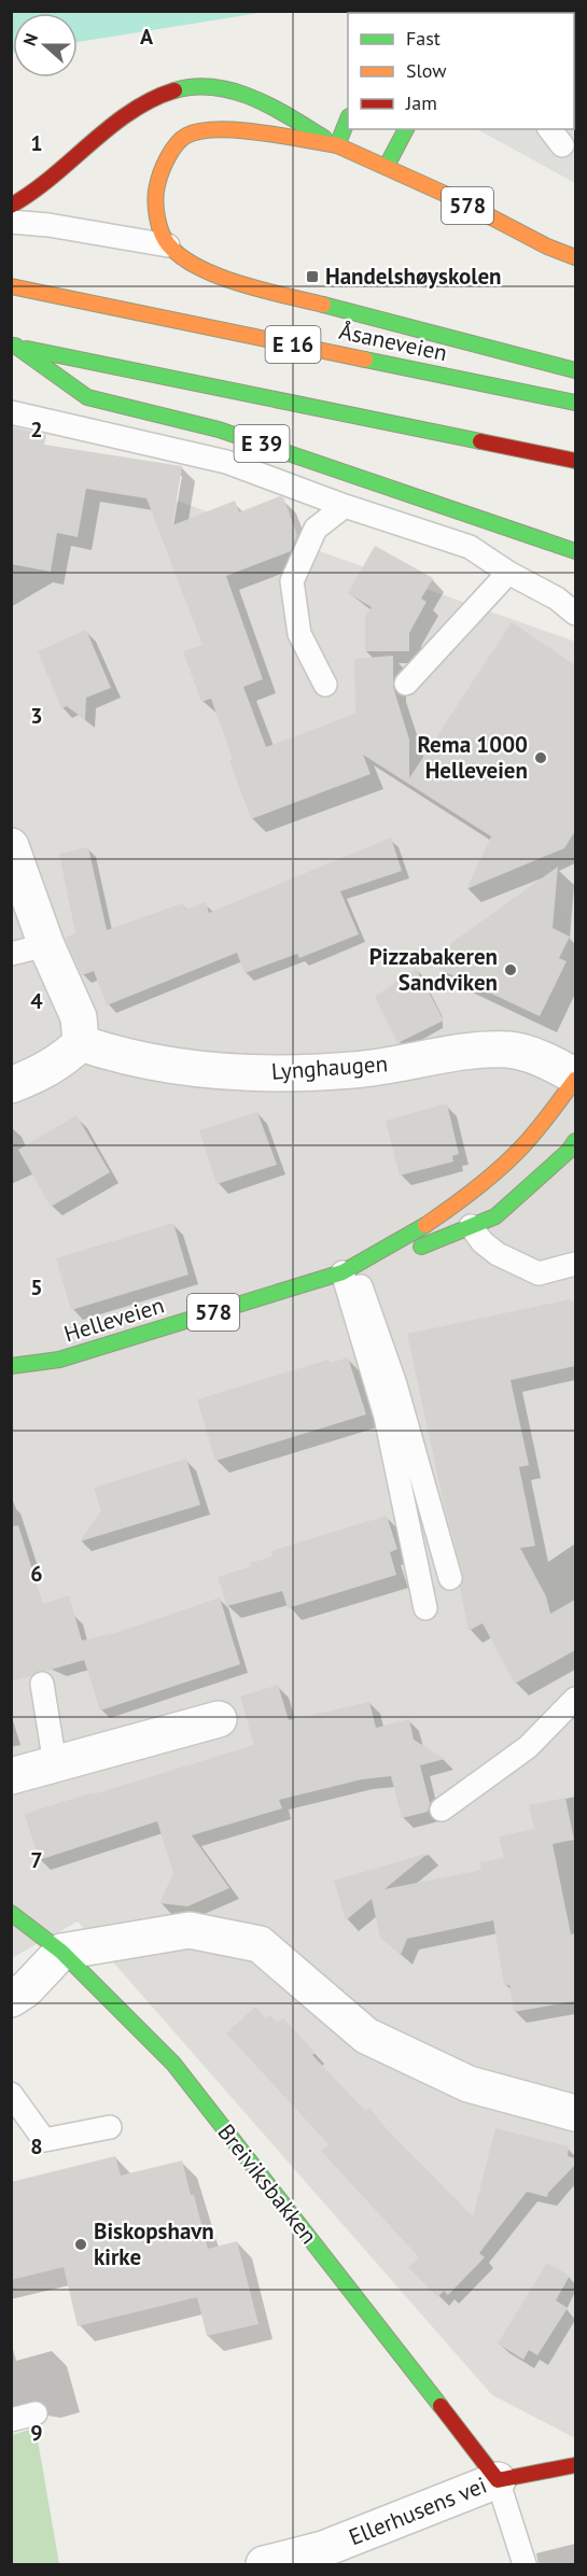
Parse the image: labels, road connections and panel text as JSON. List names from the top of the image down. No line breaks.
{"streets":{"main road":["578","Åsaneveien","E 16","E 39","Helleveien","Breiviksbakken"],"street":["Lynghaugen","Ellerhusens vei"]},"crossings":[["E 16","E 39"],["Lynghaugen","Helleveien"],["Breiviksbakken","Ellerhusens vei"]],"places":{"transit":["Handelshøyskolen"],"other":["Rema 1000 Helleveien","Pizzabakeren Sandviken","Biskopshavn kirke"]},"legend":["Fast","Slow","Jam"],"north":"left","grid":{"columns":["A"],"rows":["1","2","3","4","5","6","7","8","9"]}}
